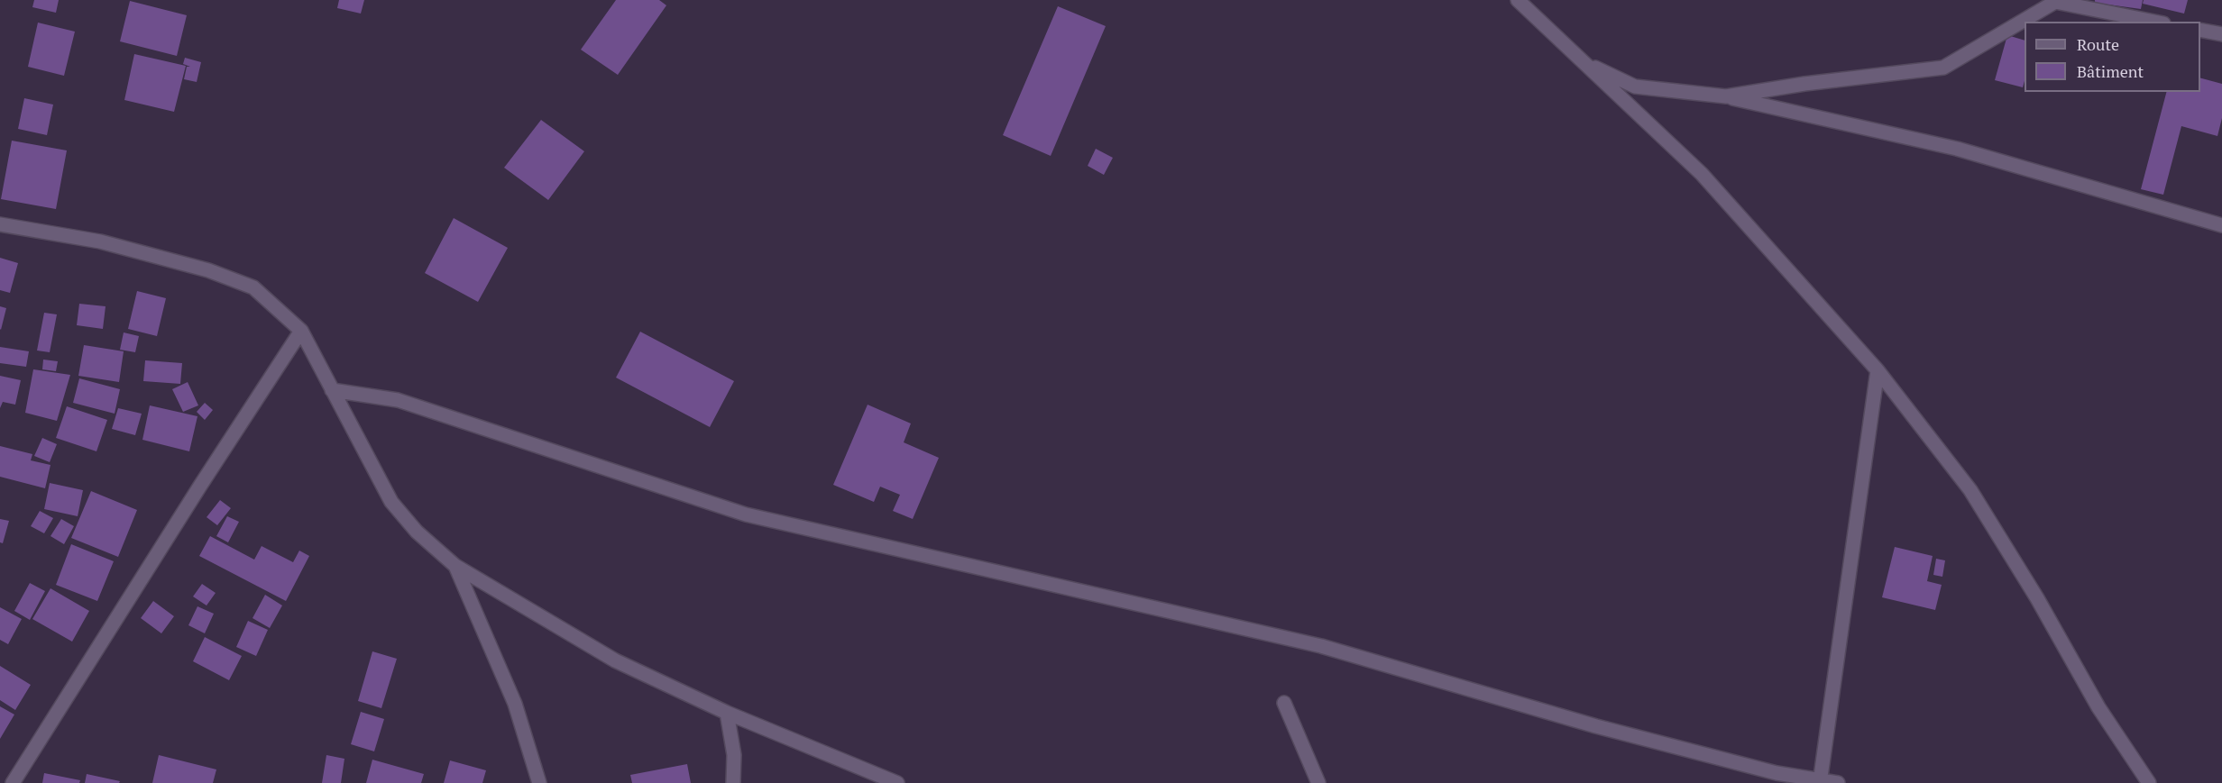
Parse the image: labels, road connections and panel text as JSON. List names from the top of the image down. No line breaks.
{"legend":["Route","Bâtiment"]}
